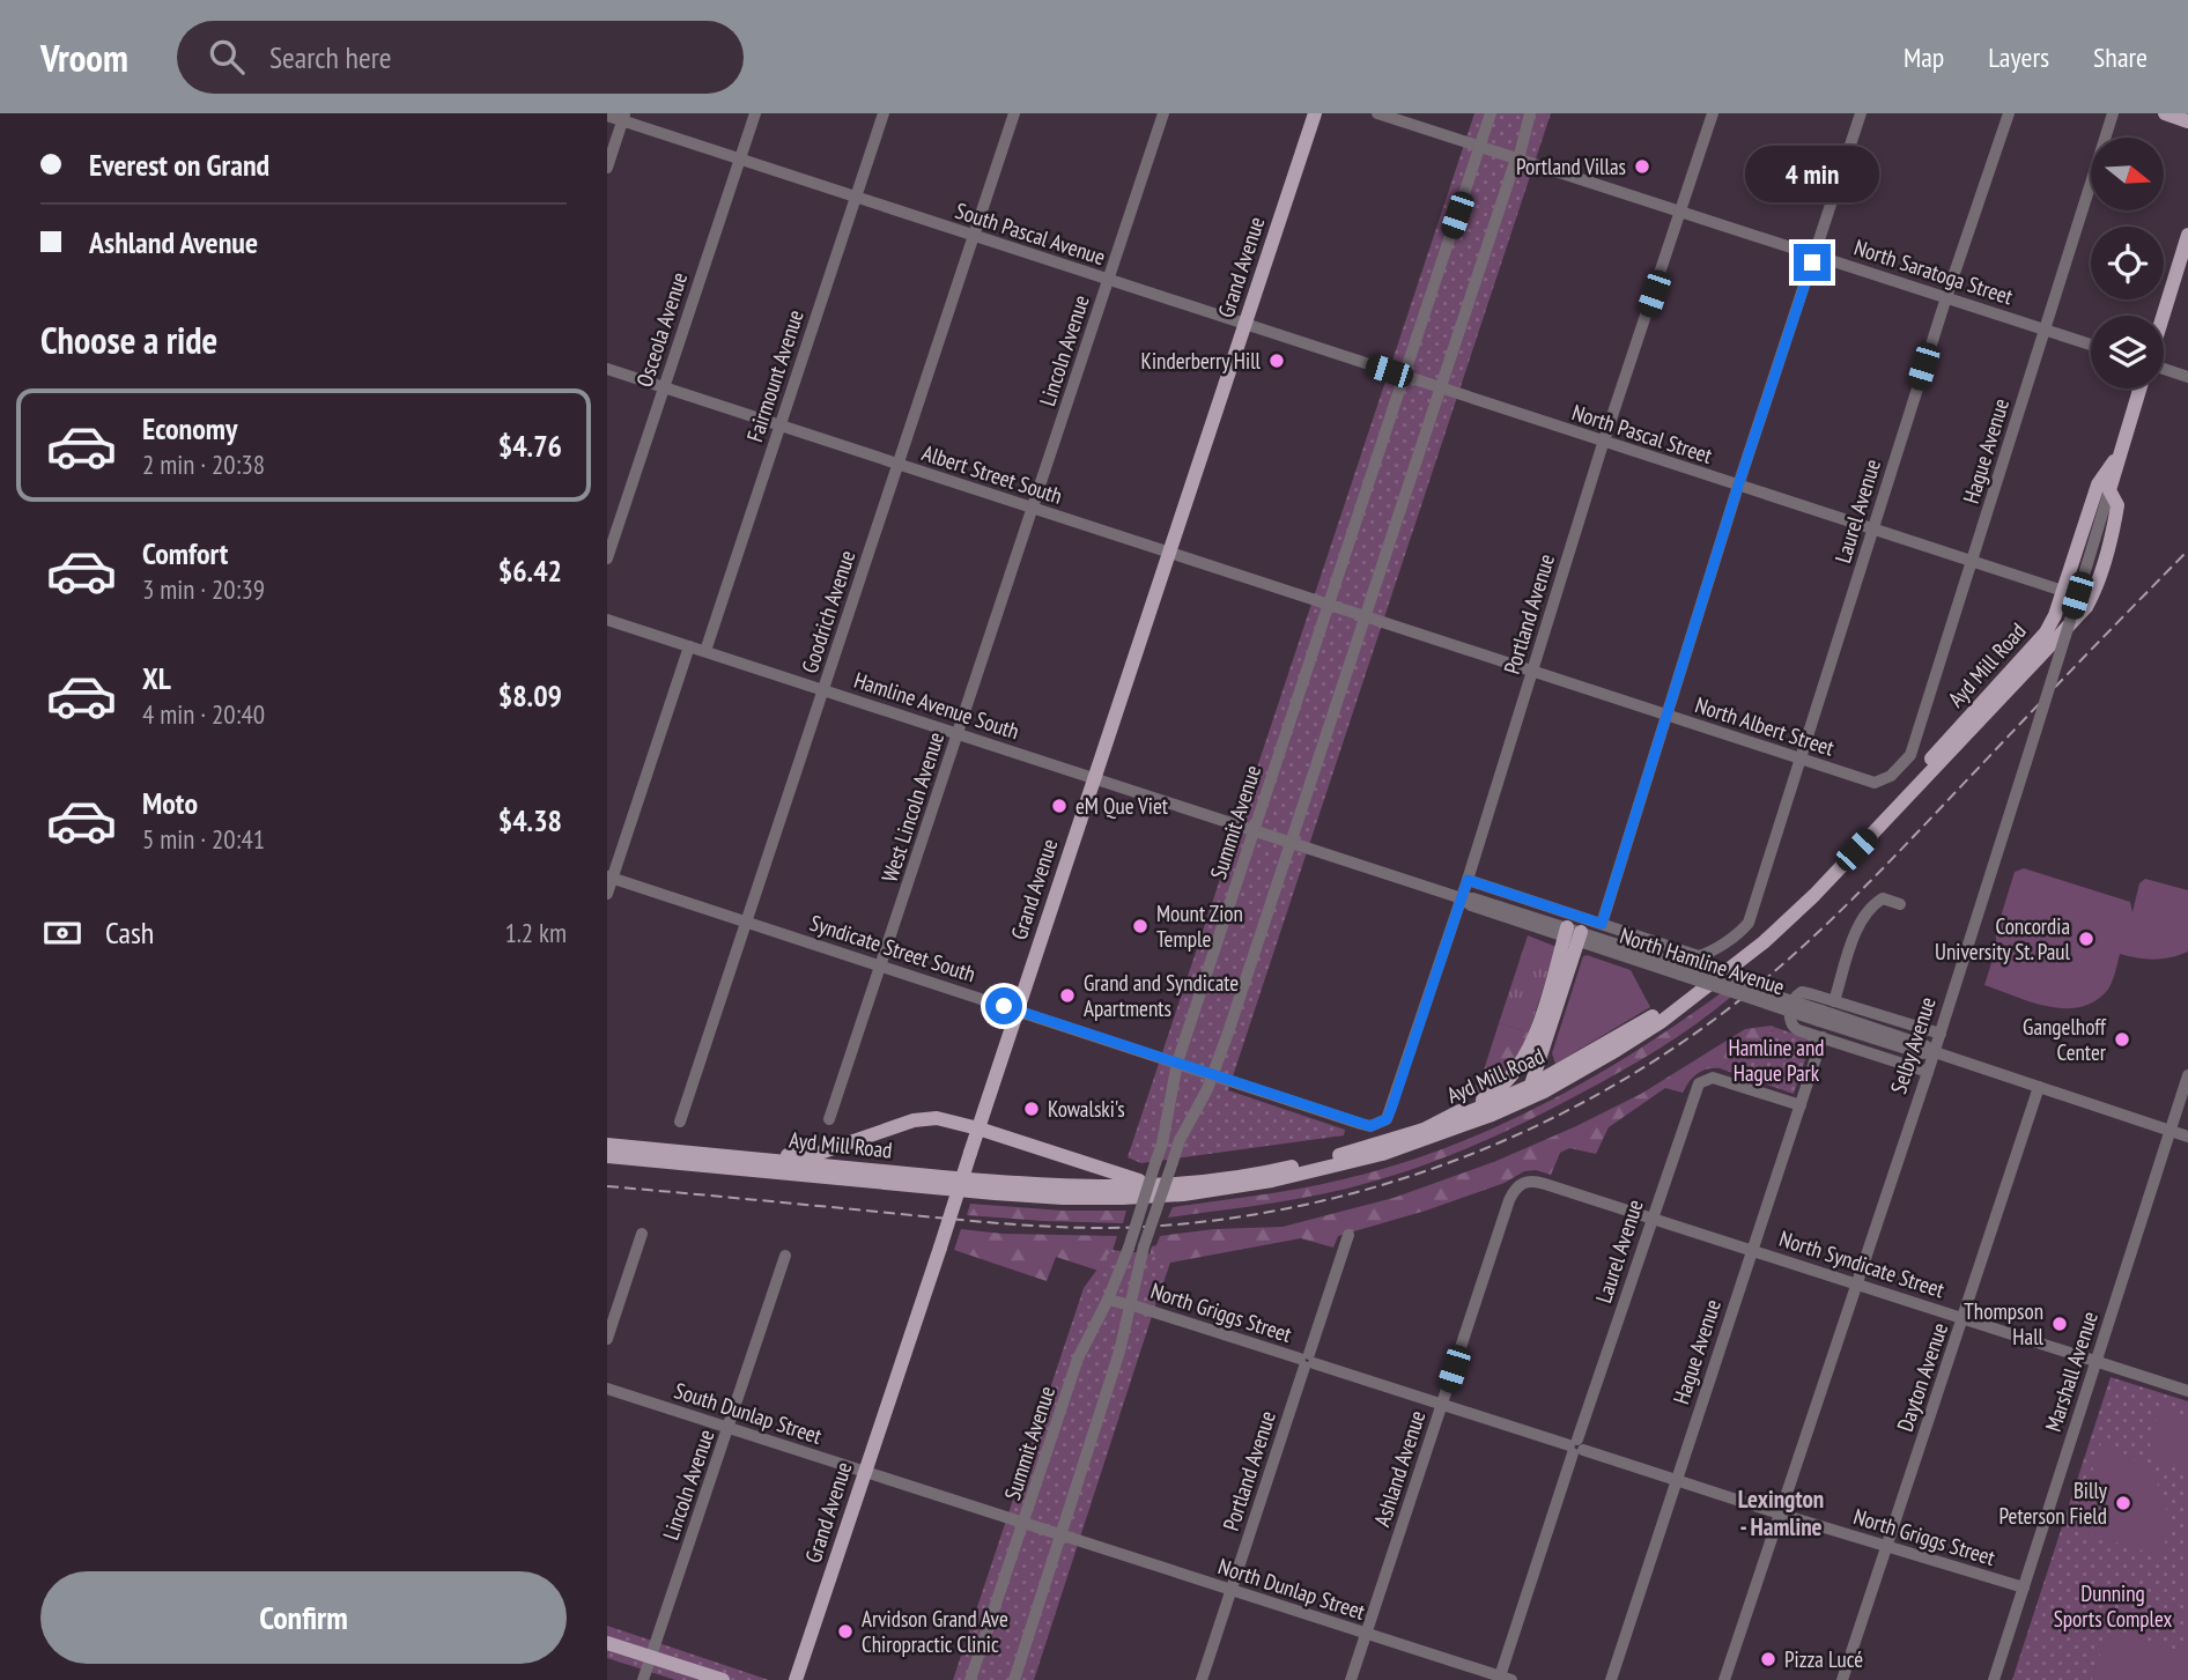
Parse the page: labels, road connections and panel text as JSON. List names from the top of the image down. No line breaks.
{"streets":{"main road":["Grand Avenue","Ayd Mill Road","Selby Avenue"],"street":["South Pascal Avenue","North Saratoga Street","Osceola Avenue","Lincoln Avenue","Fairmount Avenue","North Pascal Street","Hague Avenue","Albert Street South","Laurel Avenue","Goodrich Avenue","Portland Avenue","Hamline Avenue South","North Albert Street","West Lincoln Avenue","Summit Avenue","Syndicate Street South","North Hamline Avenue","North Syndicate Street","North Griggs Street","Marshall Avenue","Dayton Avenue","South Dunlap Street","Ashland Avenue","North Dunlap Street"]},"crossings":[["South Pascal Avenue","Grand Avenue"],["South Pascal Avenue","Osceola Avenue"],["South Pascal Avenue","Lincoln Avenue"],["South Pascal Avenue","Fairmount Avenue"],["South Pascal Avenue","North Pascal Street"],["South Pascal Avenue","Goodrich Avenue"],["South Pascal Avenue","Summit Avenue"],["Grand Avenue","Albert Street South"],["Grand Avenue","Hamline Avenue South"],["Grand Avenue","Syndicate Street South"],["Grand Avenue","South Dunlap Street"],["North Saratoga Street","Hague Avenue"],["North Saratoga Street","Laurel Avenue"],["North Saratoga Street","Portland Avenue"],["North Saratoga Street","Summit Avenue"],["Osceola Avenue","Albert Street South"],["Lincoln Avenue","Albert Street South"],["Lincoln Avenue","West Lincoln Avenue"],["Lincoln Avenue","South Dunlap Street"],["Fairmount Avenue","Albert Street South"],["Fairmount Avenue","Hamline Avenue South"],["North Pascal Street","Hague Avenue"],["North Pascal Street","Laurel Avenue"],["North Pascal Street","Portland Avenue"],["North Pascal Street","Ayd Mill Road"],["Hague Avenue","Laurel Avenue"],["Hague Avenue","North Albert Street"],["Hague Avenue","North Syndicate Street"],["Hague Avenue","North Griggs Street"],["Albert Street South","Goodrich Avenue"],["Albert Street South","North Albert Street"],["Albert Street South","West Lincoln Avenue"],["Albert Street South","Summit Avenue"],["Laurel Avenue","North Albert Street"],["Laurel Avenue","North Hamline Avenue"],["Laurel Avenue","North Syndicate Street"],["Laurel Avenue","North Griggs Street"],["Laurel Avenue","North Dunlap Street"],["Goodrich Avenue","Hamline Avenue South"],["Goodrich Avenue","Syndicate Street South"],["Portland Avenue","North Albert Street"],["Portland Avenue","Syndicate Street South"],["Portland Avenue","North Hamline Avenue"],["Portland Avenue","North Griggs Street"],["Portland Avenue","North Dunlap Street"],["Ayd Mill Road","Selby Avenue"],["Hamline Avenue South","West Lincoln Avenue"],["Hamline Avenue South","Summit Avenue"],["Hamline Avenue South","North Hamline Avenue"],["West Lincoln Avenue","Syndicate Street South"],["Summit Avenue","Syndicate Street South"],["Summit Avenue","North Hamline Avenue"],["Summit Avenue","North Griggs Street"],["Summit Avenue","South Dunlap Street"],["North Hamline Avenue","Selby Avenue"],["North Hamline Avenue","Marshall Avenue"],["North Hamline Avenue","Dayton Avenue"],["Selby Avenue","North Syndicate Street"],["Selby Avenue","North Griggs Street"],["North Syndicate Street","Marshall Avenue"],["North Syndicate Street","Dayton Avenue"],["North Syndicate Street","Ashland Avenue"],["North Griggs Street","Marshall Avenue"],["North Griggs Street","Dayton Avenue"],["North Griggs Street","Ashland Avenue"],["South Dunlap Street","North Dunlap Street"],["Ashland Avenue","North Dunlap Street"]],"districts":["Lexington - Hamline"],"parks":["Hamline and Hague Park","Dunning Sports Complex"],"places":["Portland Villas","Kinderberry Hill","eM Que Viet","Mount Zion Temple","Concordia University St. Paul","Grand and Syndicate Apartments","Gangelhoff Center","Kowalski's","Thompson Hall","Billy Peterson Field","Arvidson Grand Ave Chiropractic Clinic","Pizza Lucé"],"north":"right","page":{"header":"Vroom","search":"Search here","nav":["Map","Layers","Share"],"banner":["Everest on Grand","Ashland Avenue"],"bubble":"4 min","heading":"Choose a ride","list":[{"name":"Economy","note":"2 min · 20:38","value":"$4.76"},{"name":"Comfort","note":"3 min · 20:39","value":"$6.42"},{"name":"XL","note":"4 min · 20:40","value":"$8.09"},{"name":"Moto","note":"5 min · 20:41","value":"$4.38"}],"pay":["Cash","1.2 km"],"buttons":"Confirm"}}
